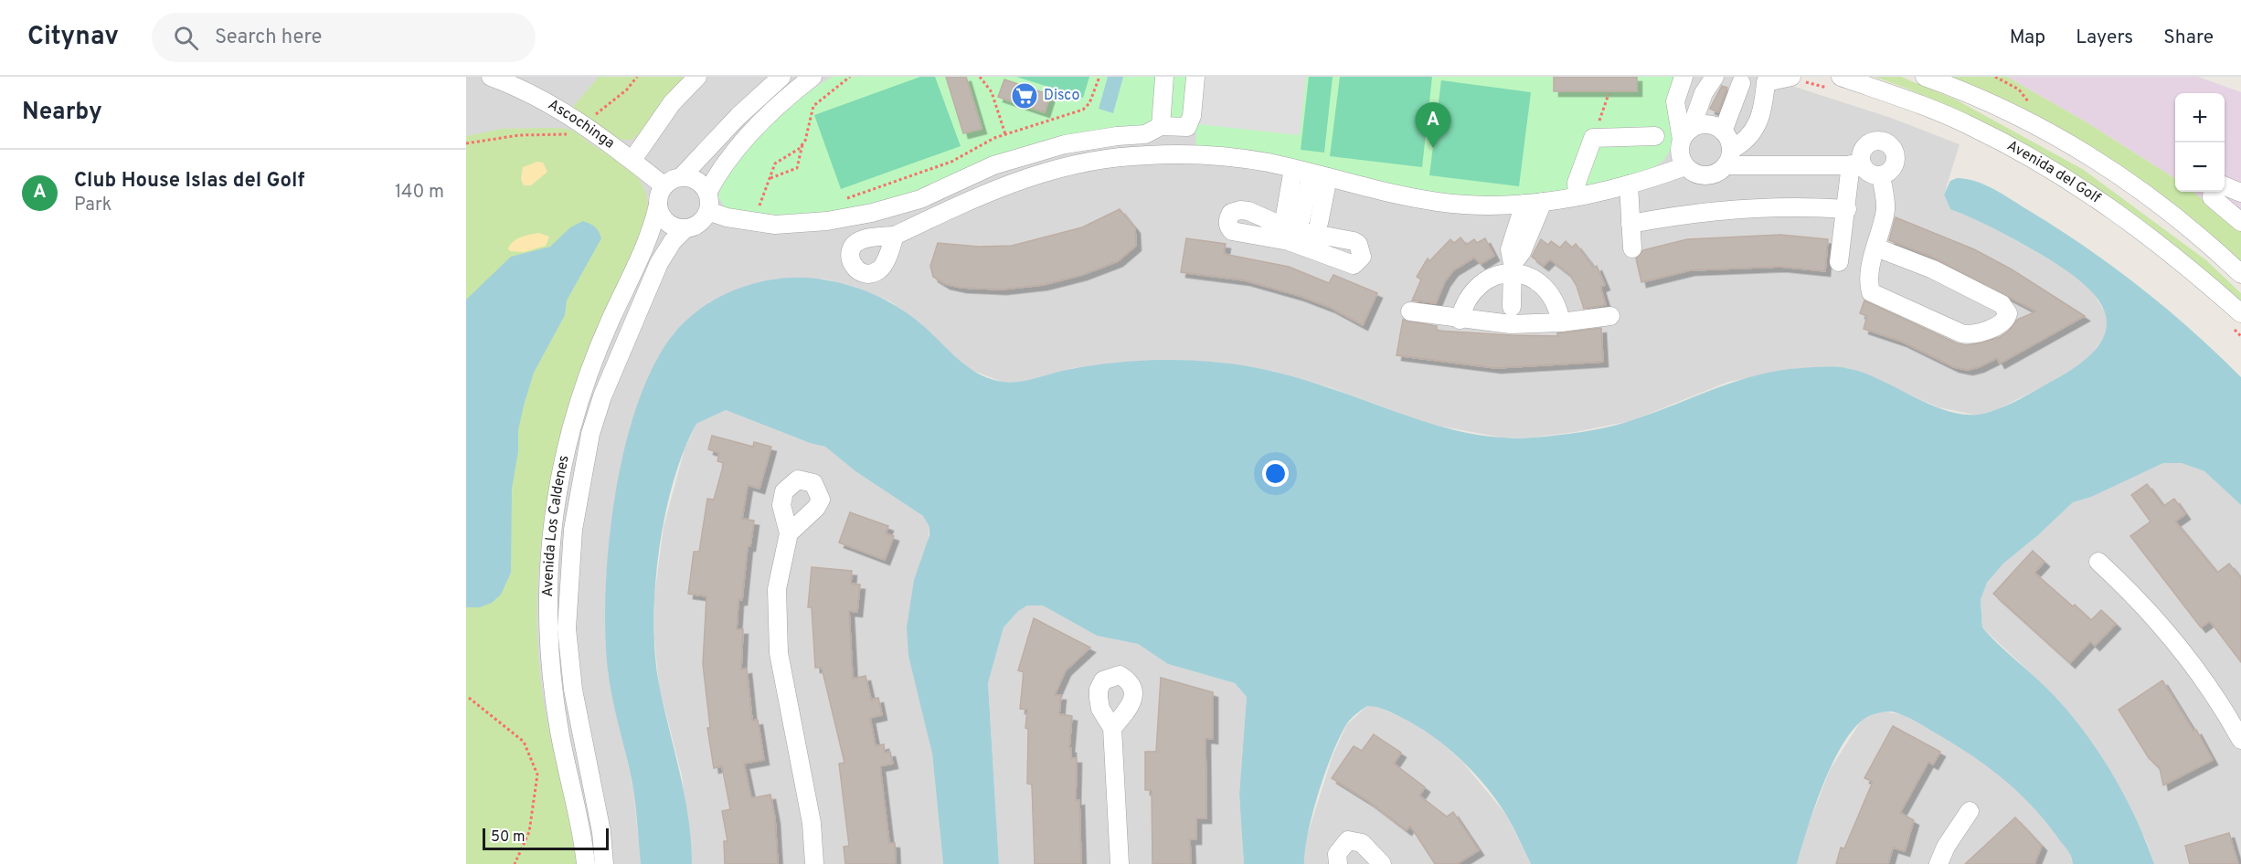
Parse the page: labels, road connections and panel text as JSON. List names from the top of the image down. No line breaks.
{"streets":{"street":["Ascochinga","Avenida del Golf","Avenida Los Caldenes"]},"crossings":[["Ascochinga","Avenida Los Caldenes"]],"places":{"supermarket":["Disco"]},"scale_bar":"50 m","page":{"header":"Citynav","search":"Search here","nav":["Map","Layers","Share"],"heading":"Nearby","map_buttons":["+","−"],"pins":"A","list":[{"mark":"A","name":"Club House Islas del Golf","note":"Park","value":"140 m"}],"scale":"50 m"}}
